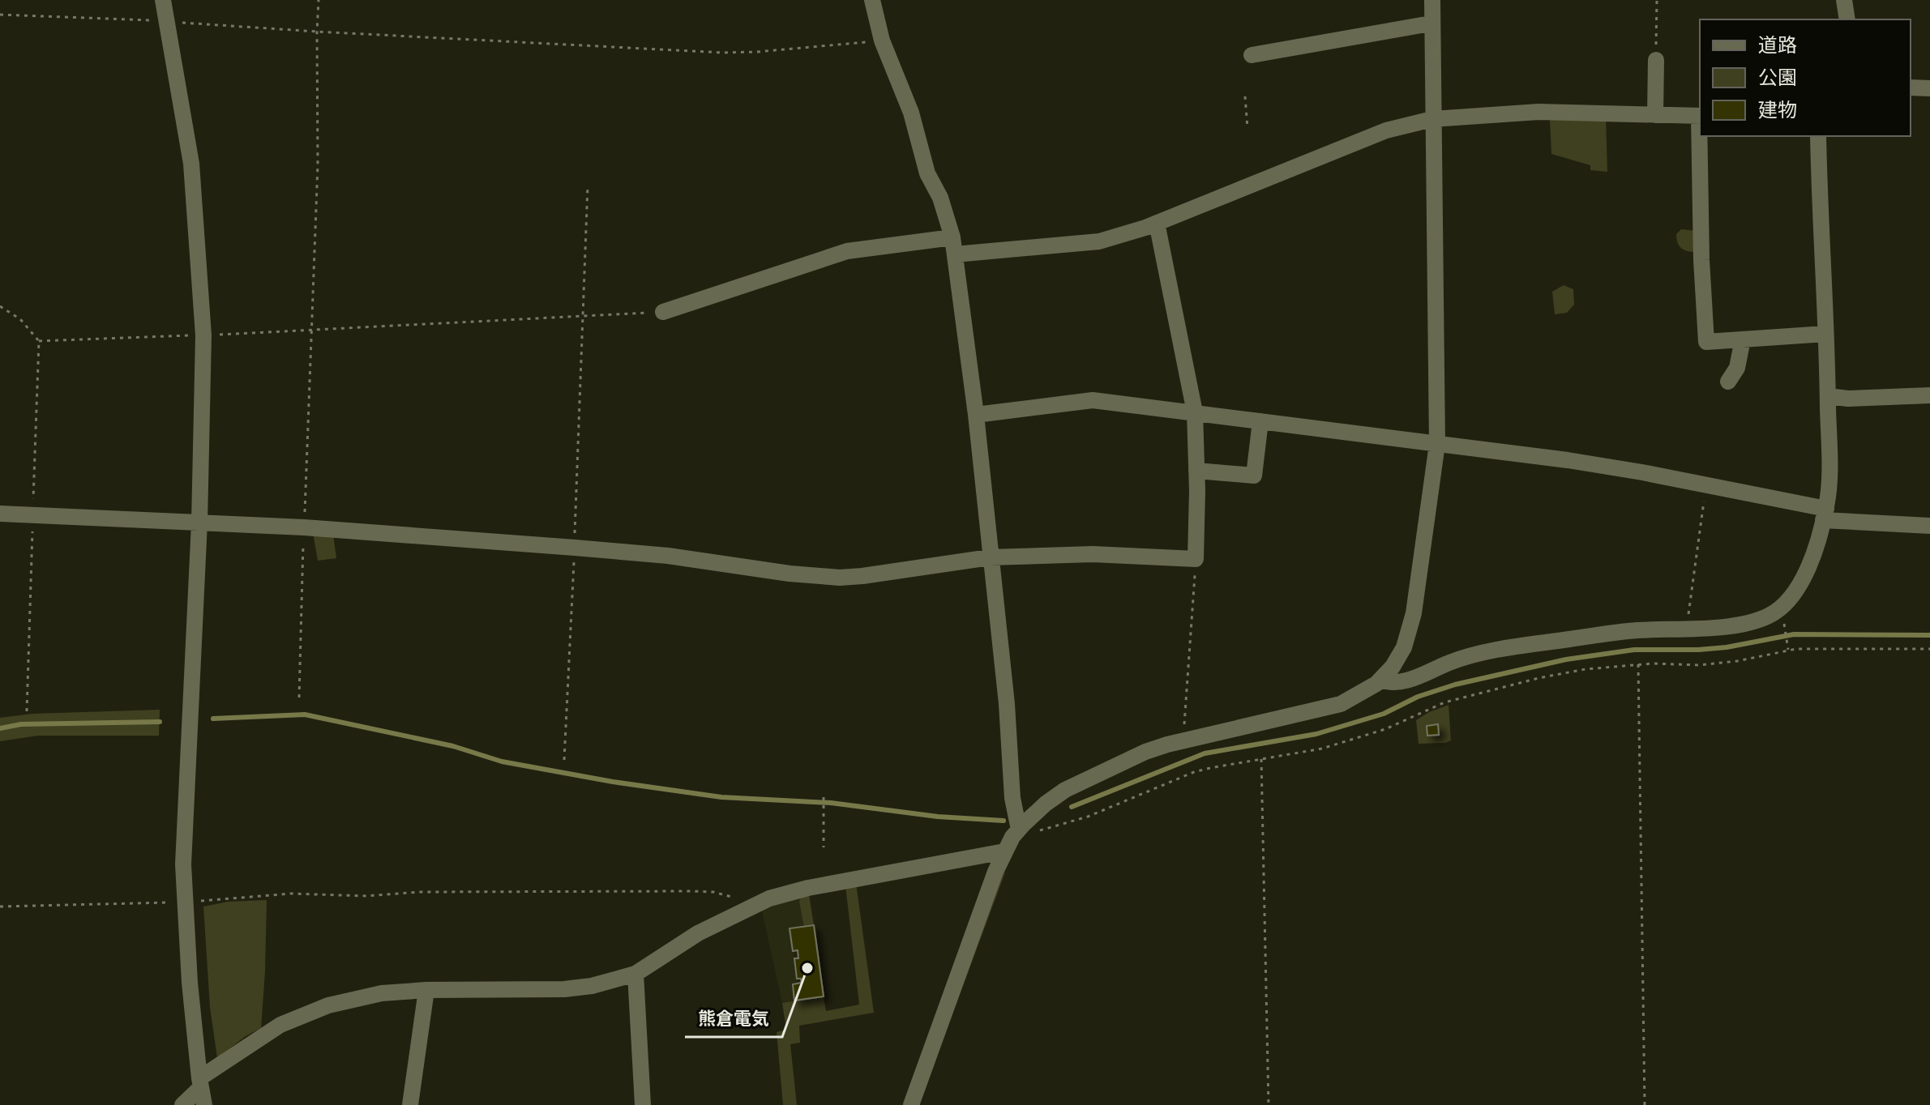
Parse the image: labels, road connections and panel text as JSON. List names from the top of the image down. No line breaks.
{"places":["熊倉電気"],"legend":["道路","公園","建物"]}
